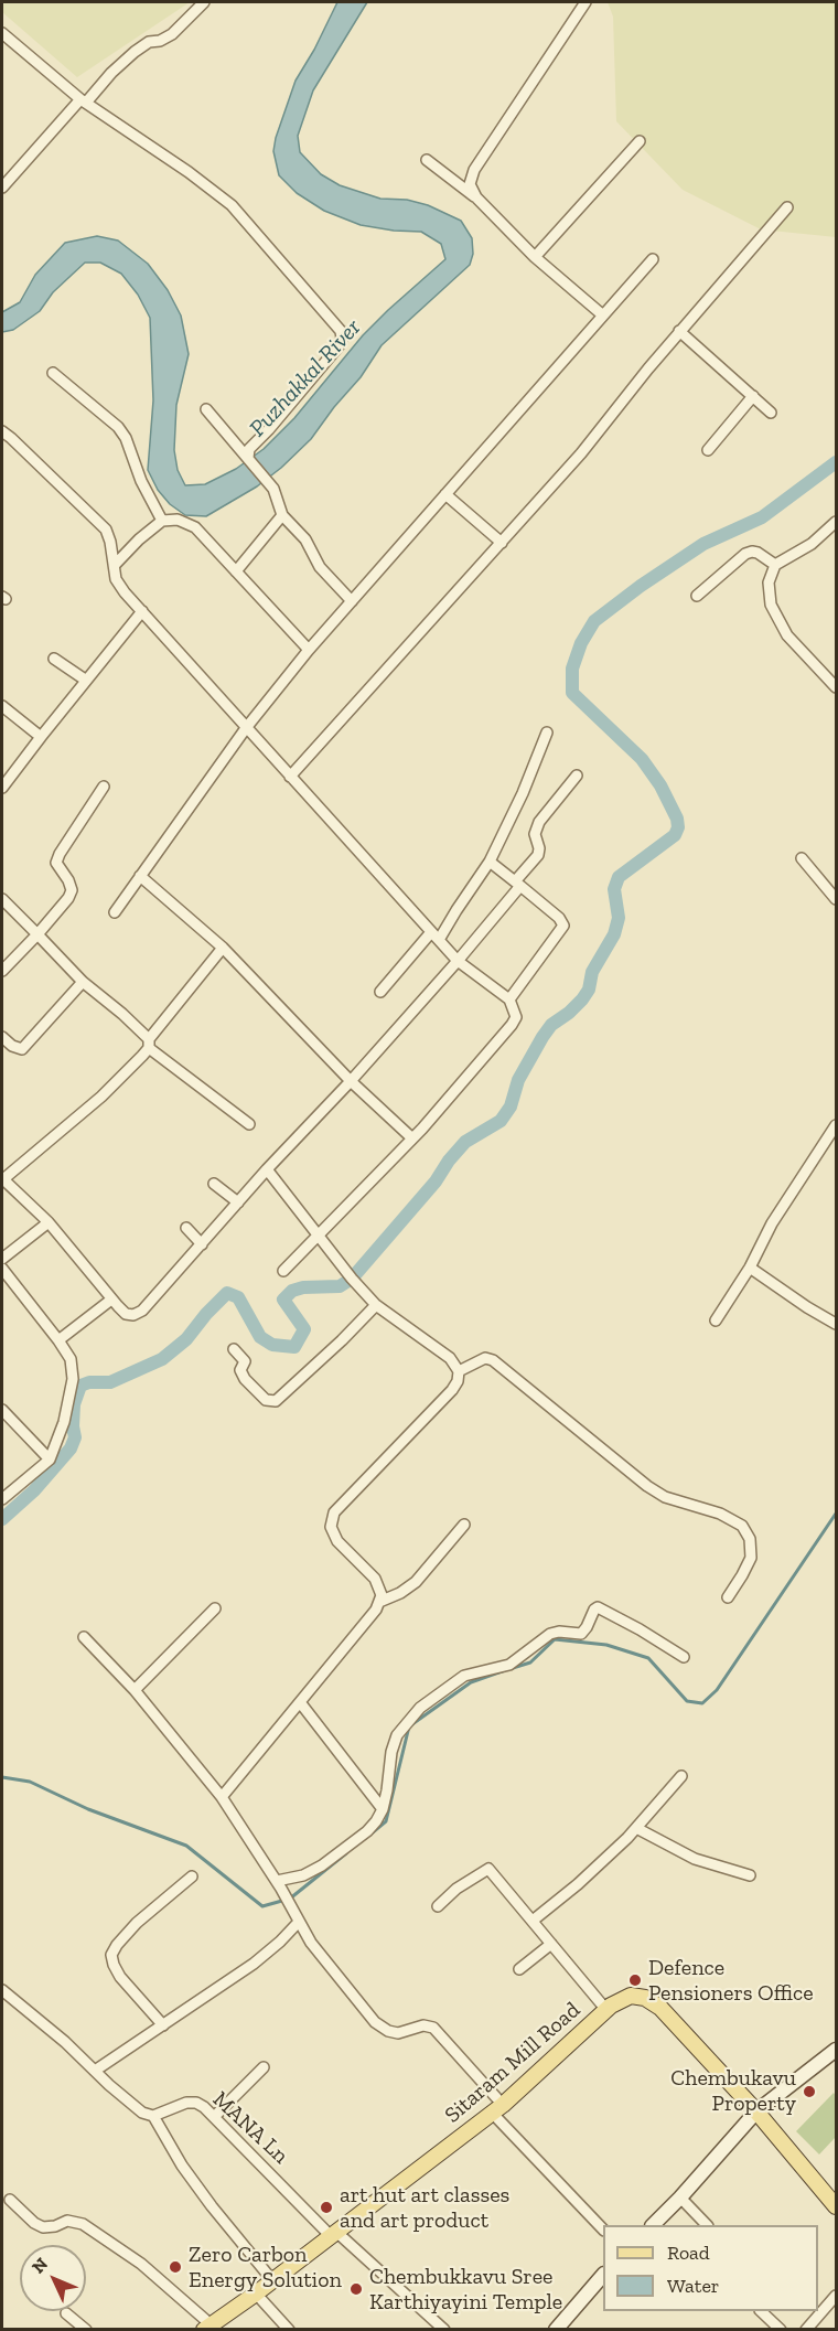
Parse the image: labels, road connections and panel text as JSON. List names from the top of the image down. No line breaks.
{"streets":{"main road":["Sitaram Mill Road"],"street":["MANA Ln"]},"crossings":[["Sitaram Mill Road","MANA Ln"]],"water":["Puzhakkal River"],"places":["Defence Pensioners Office","Chembukavu Property","art hut art classes and art product","Zero Carbon Energy Solution","Chembukkavu Sree Karthiyayini Temple"],"legend":["Road","Water"],"north":"top left"}
